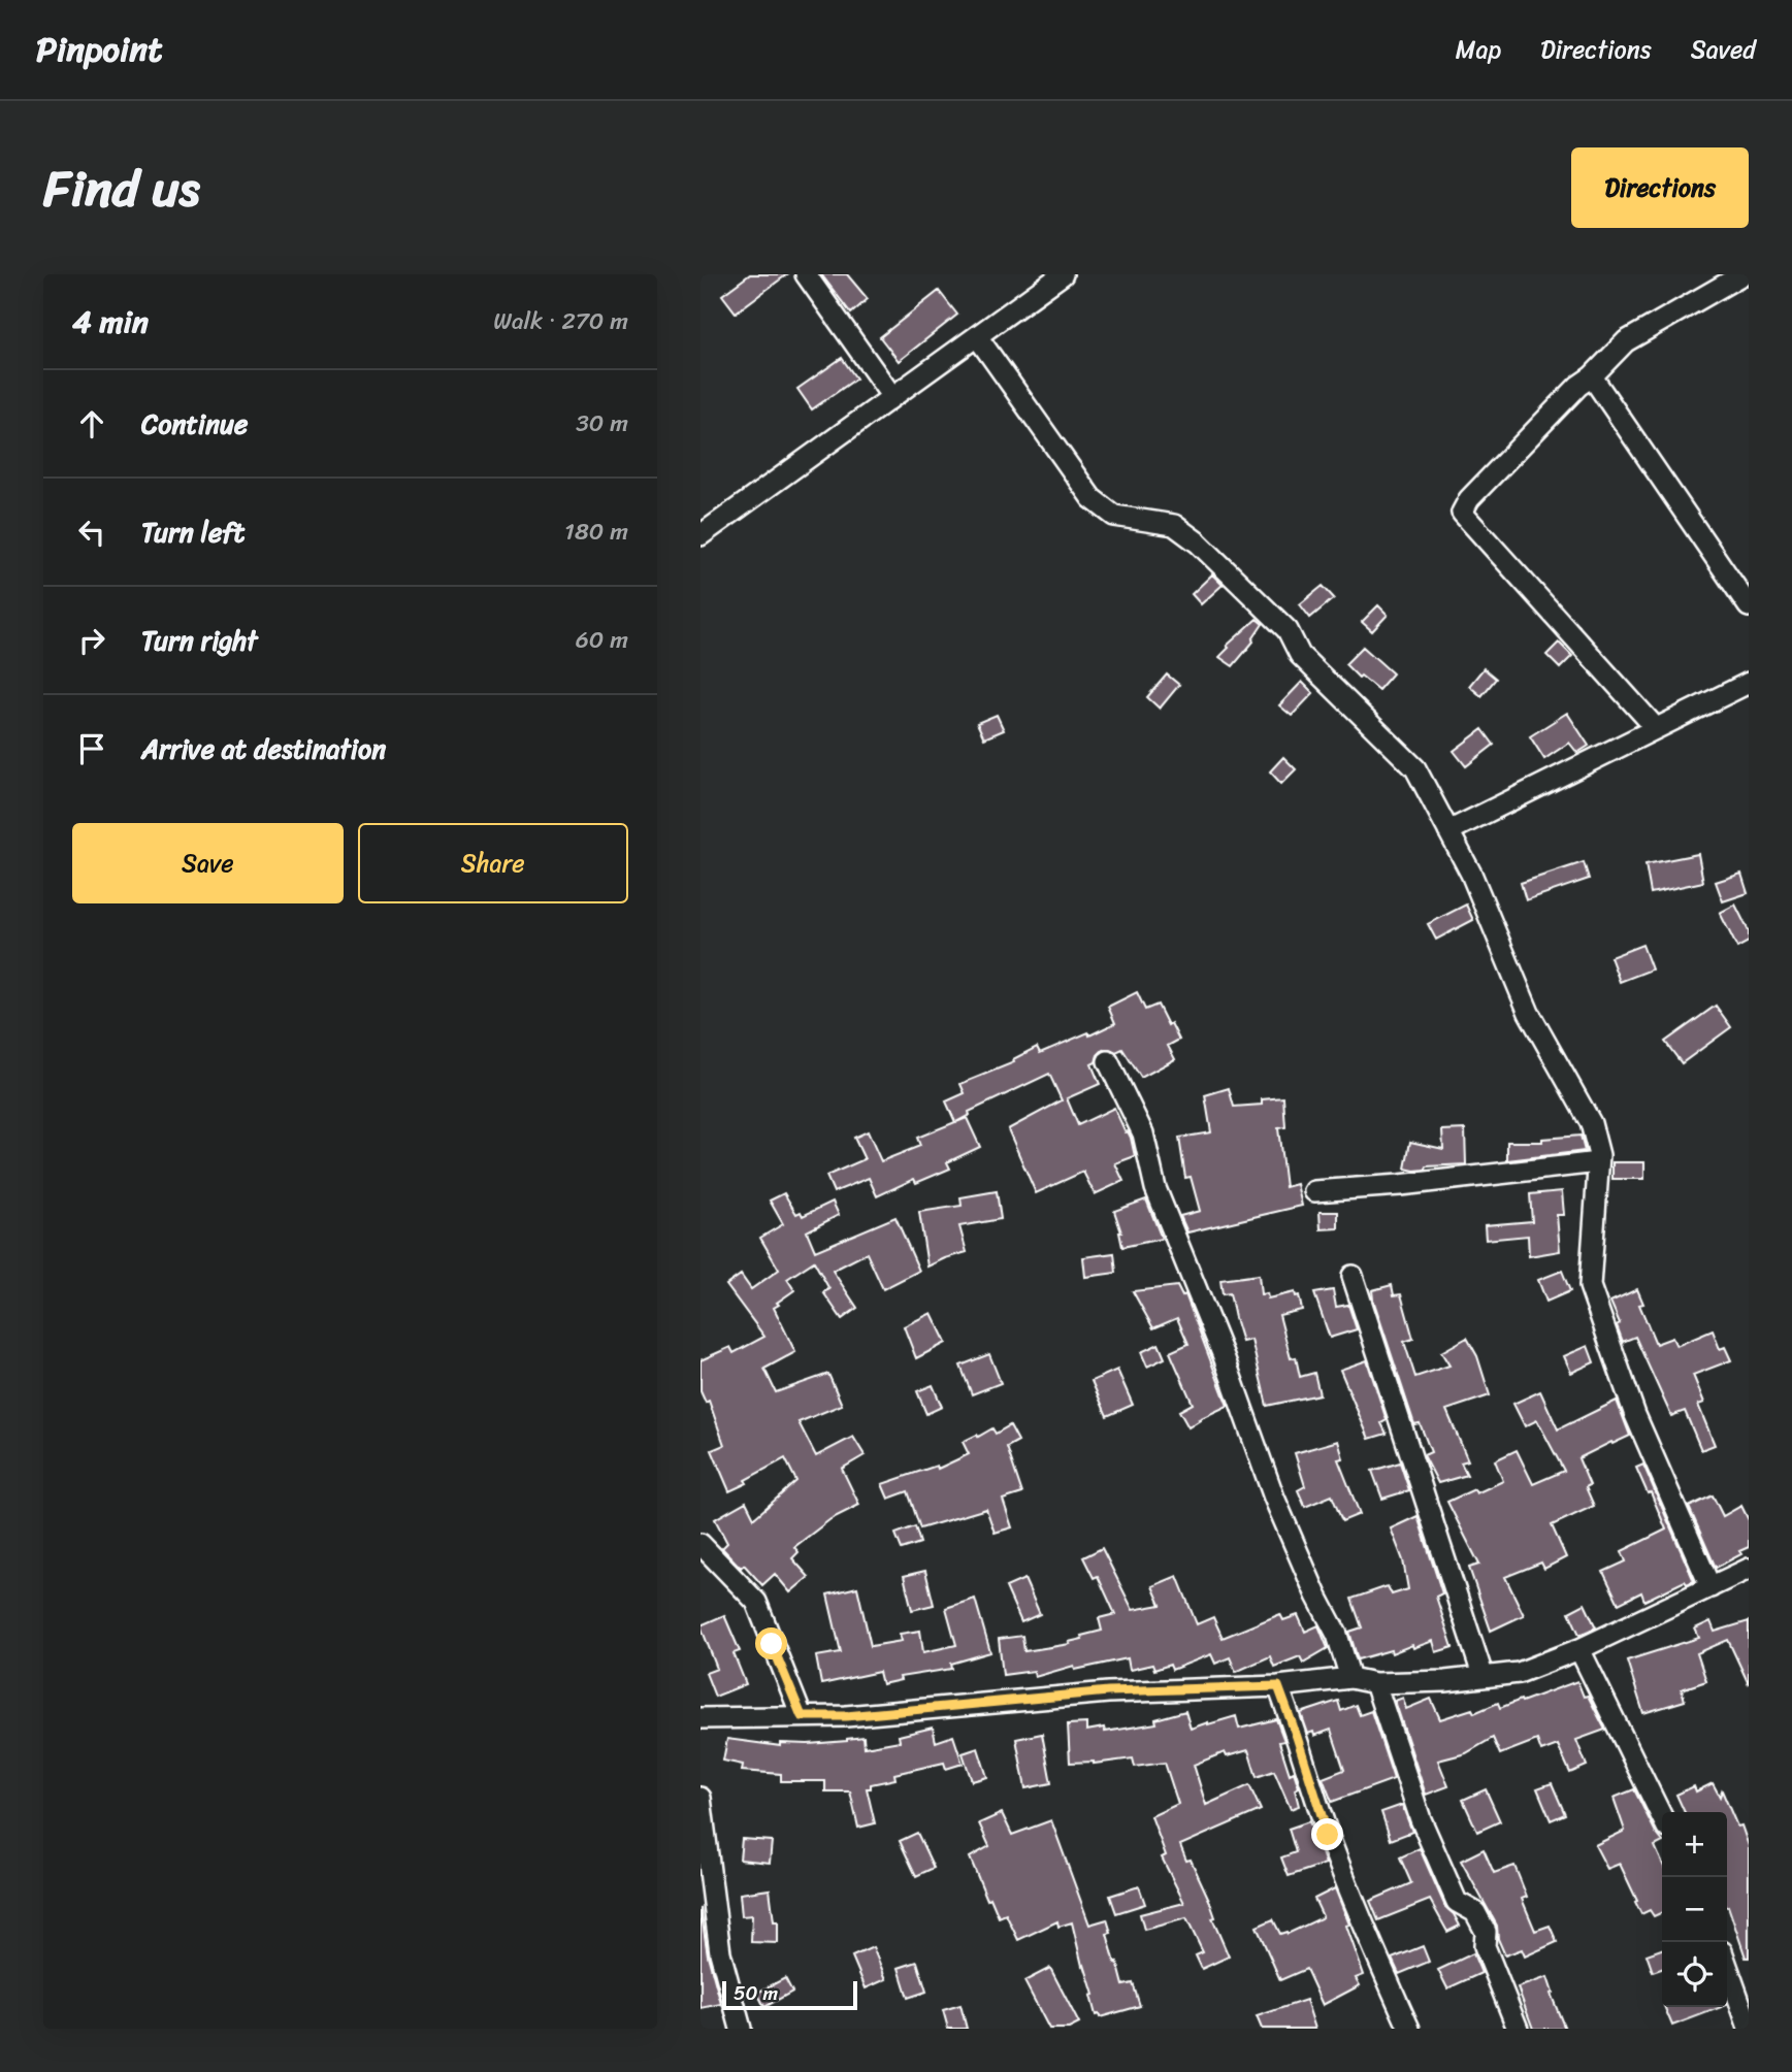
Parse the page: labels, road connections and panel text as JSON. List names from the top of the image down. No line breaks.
{"scale_bar":"50 m","page":{"header":"Pinpoint","nav":["Map","Directions","Saved"],"title":"Find us","buttons":["Directions",["Save","Share"]],"heading":["4 min","Walk · 270 m"],"list":[["Continue","30 m"],["Turn left","180 m"],["Turn right","60 m"],"Arrive at destination"],"map_buttons":["+","−"],"scale":"50 m"}}
